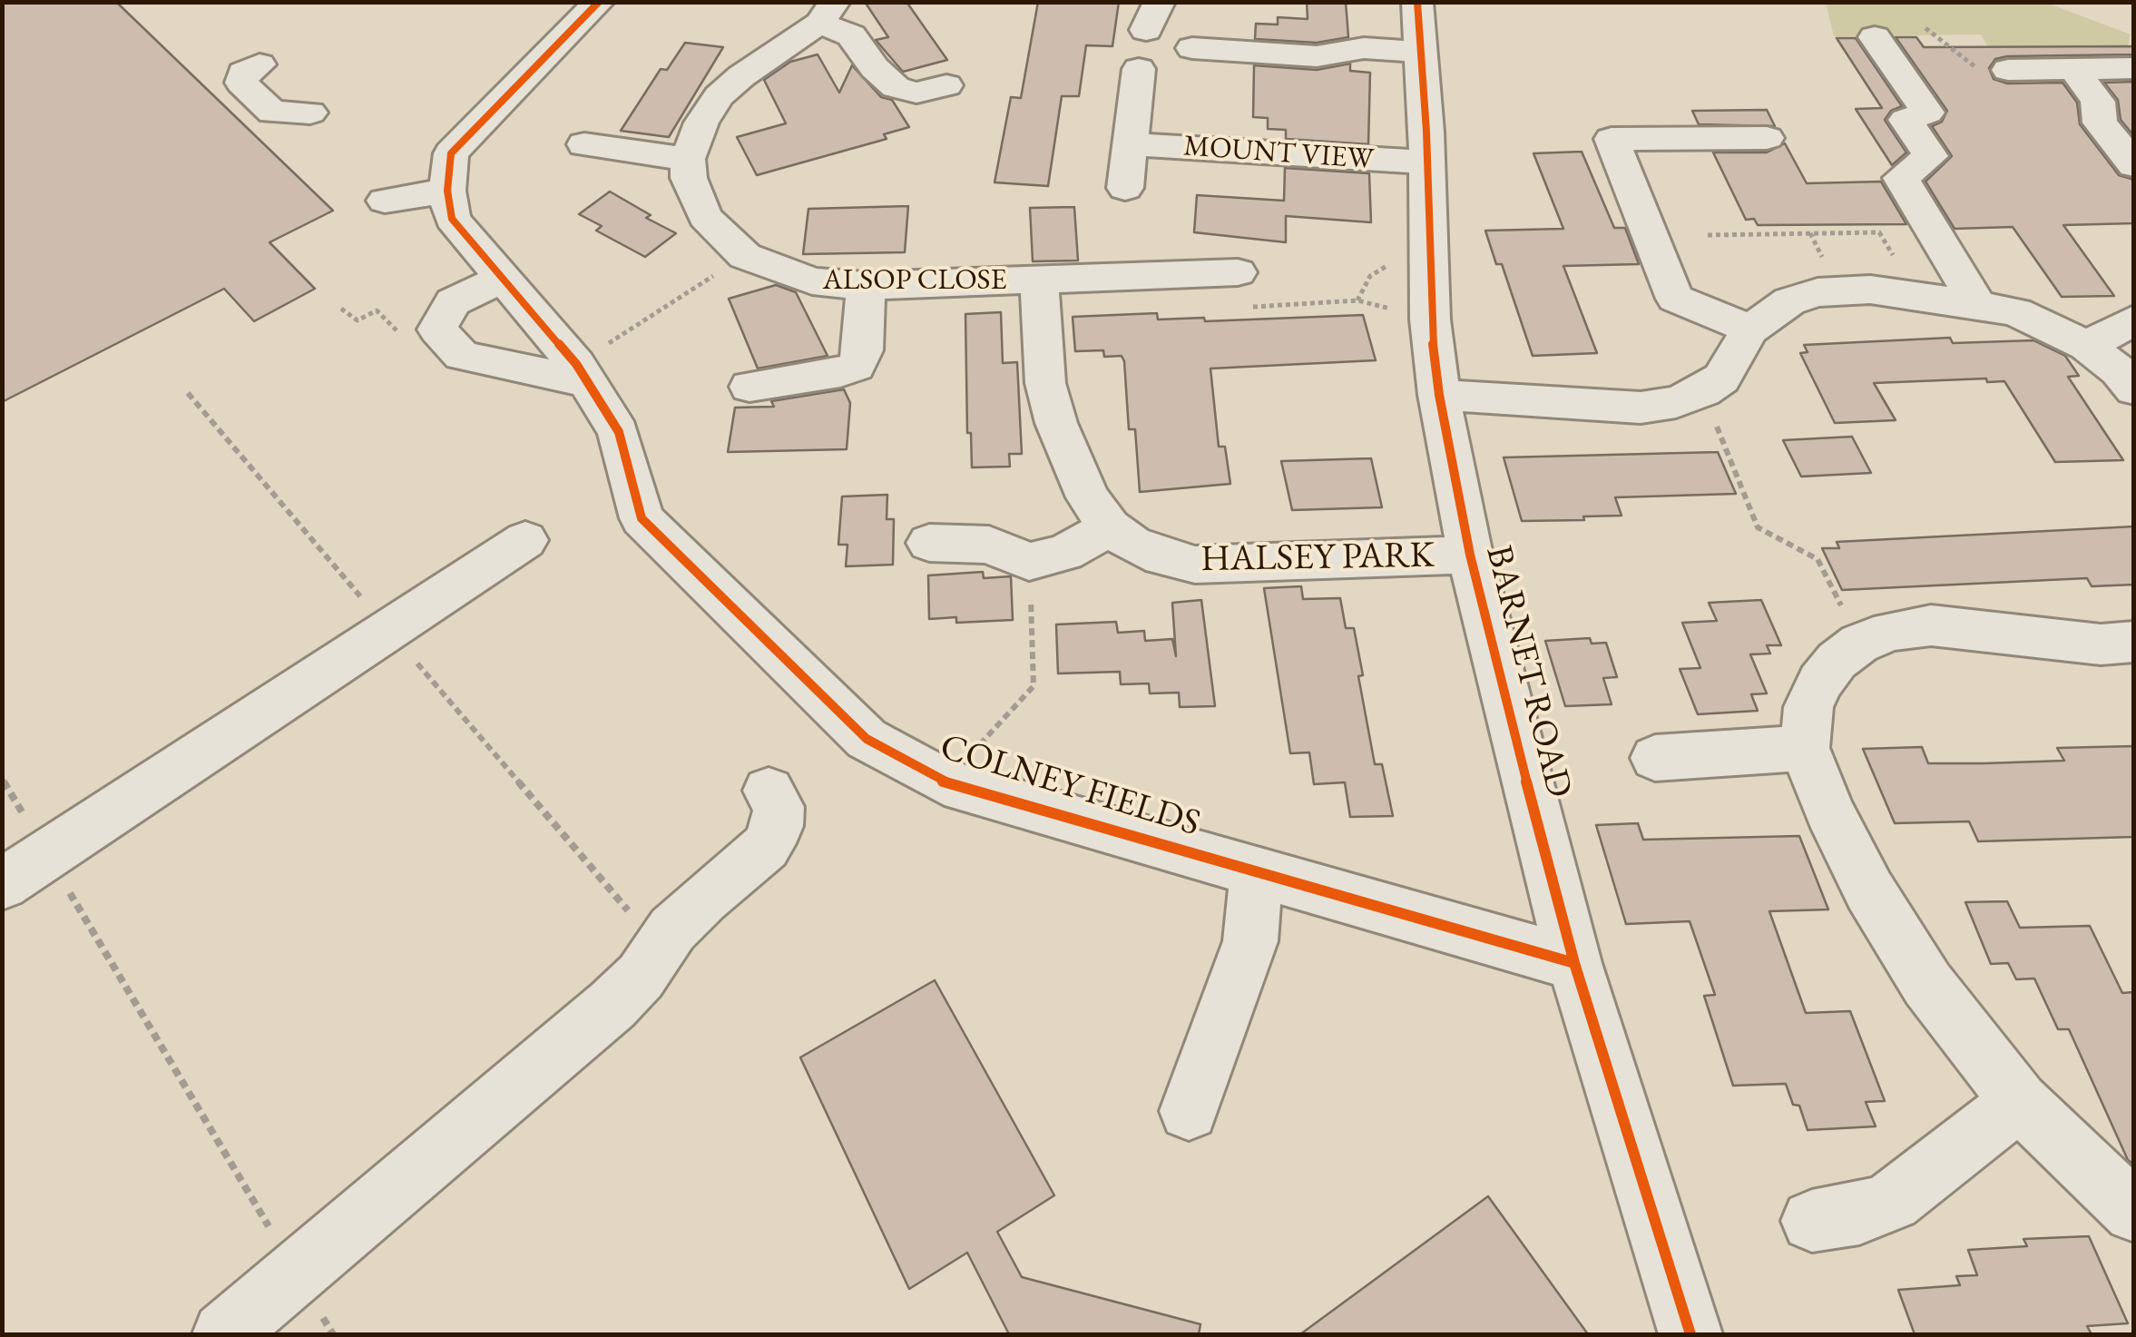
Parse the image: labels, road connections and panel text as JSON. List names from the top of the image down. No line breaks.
{"streets":{"street":["MOUNT VIEW","ALSOP CLOSE","HALSEY PARK","BARNET ROAD","COLNEY FIELDS"]},"crossings":[["MOUNT VIEW","BARNET ROAD"],["ALSOP CLOSE","HALSEY PARK"],["HALSEY PARK","BARNET ROAD"],["BARNET ROAD","COLNEY FIELDS"]]}
